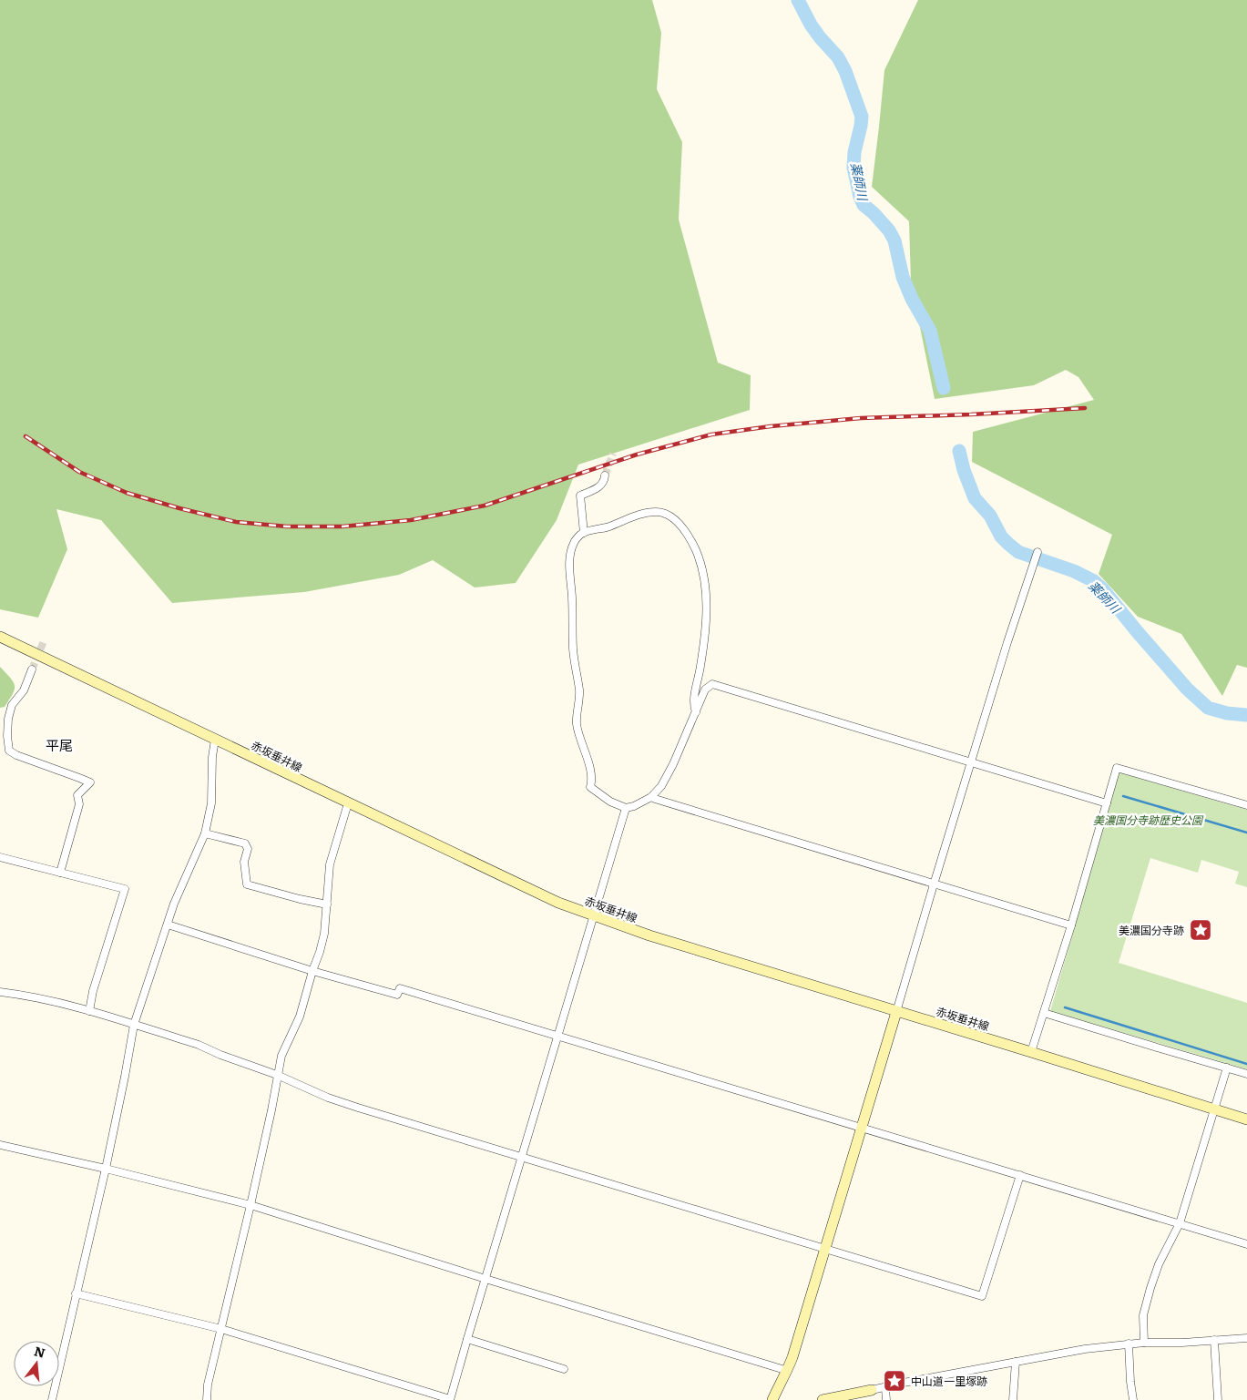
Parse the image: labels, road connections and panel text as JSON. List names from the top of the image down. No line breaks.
{"streets":{"main road":["赤坂垂井線"]},"districts":["平尾"],"water":["薬師川"],"parks":["美濃国分寺跡歴史公園"],"places":{"place":["美濃国分寺跡","中山道一里塚跡"]},"north":"top"}
